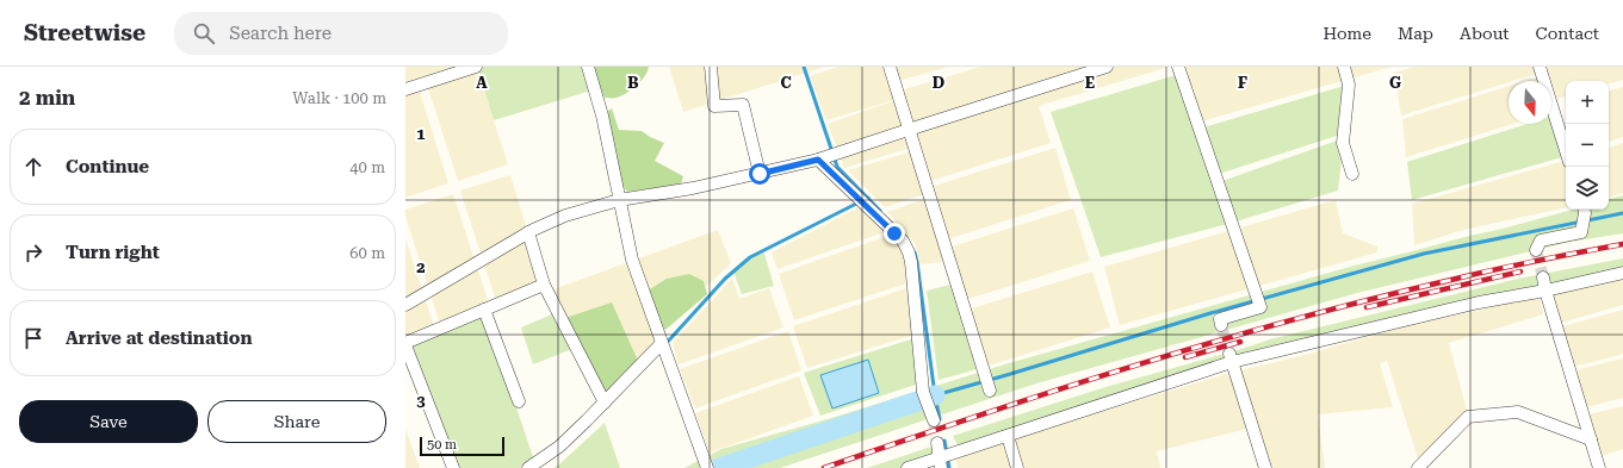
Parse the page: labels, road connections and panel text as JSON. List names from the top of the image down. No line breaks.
{"scale_bar":"50 m","north":"bottom","page":{"header":"Streetwise","search":"Search here","nav":["Home","Map","About","Contact"],"heading":["2 min","Walk · 100 m"],"map_buttons":["+","−"],"list":[["Continue","40 m"],["Turn right","60 m"],"Arrive at destination"],"buttons":["Save","Share"],"scale":"50 m"},"grid":{"columns":["A","B","C","D","E","F","G"],"rows":["1","2","3"]}}
